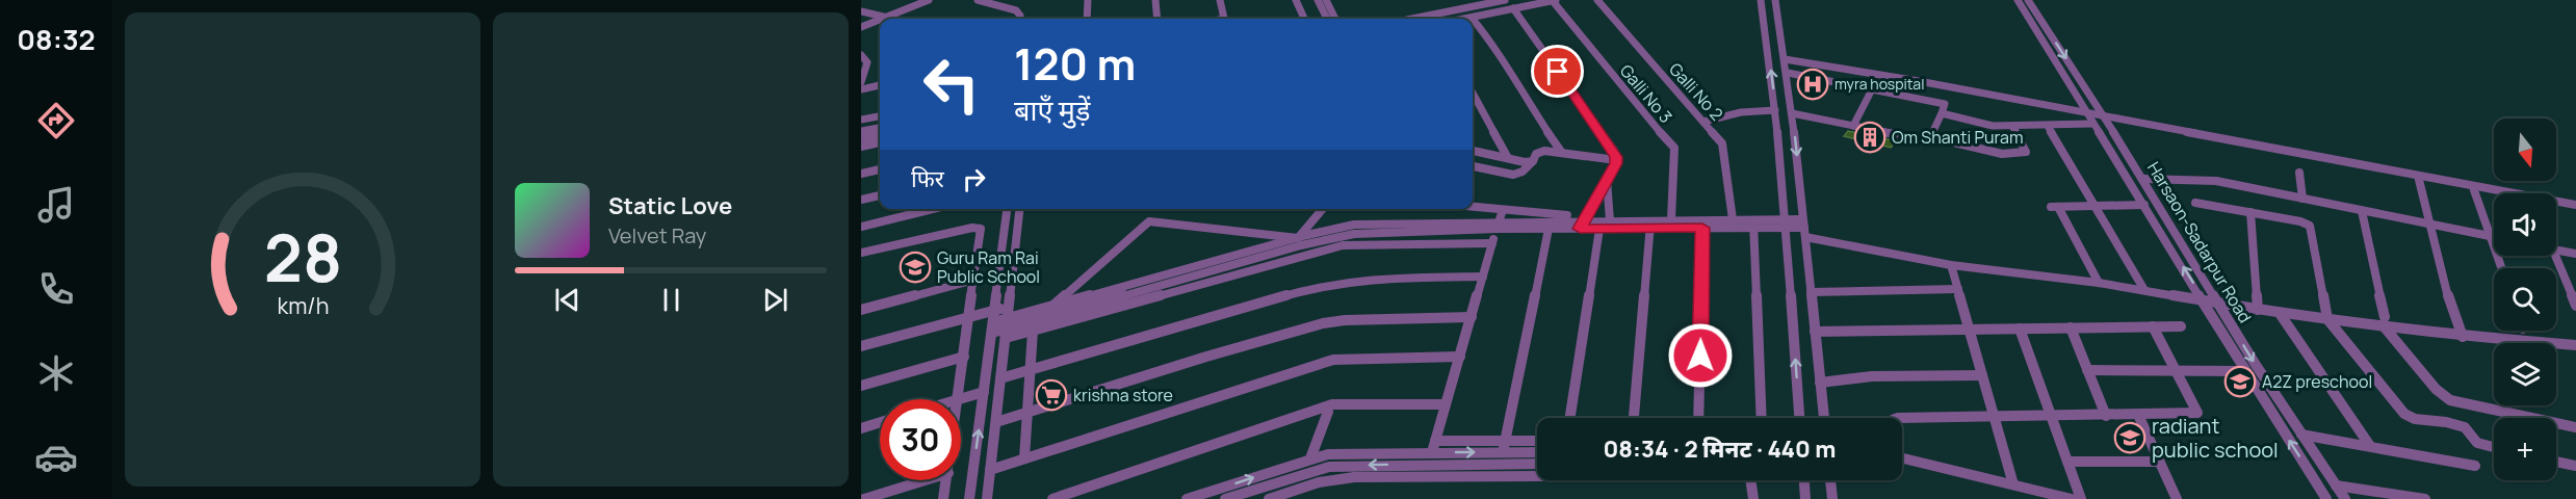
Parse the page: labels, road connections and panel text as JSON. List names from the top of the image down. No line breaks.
{"streets":{"street":["Galli No 2","Galli No 3","Harsaon-Sadarpur Road"]},"places":{"hospital":["myra hospital"],"building":["Om Shanti Puram"],"school or university":["Guru Ram Rai Public School","A2Z preschool","radiant public school"],"supermarket":["krishna store"]},"north":"bottom","page":{"tabs":"08:32","turn":["120 m","बाएँ मुड़ें"],"map_buttons":"+","then":"फिर","song":["Static Love","Velvet Ray"],"limit":"30","trip":"08:34 · 2 मिनट · 440 m","gauge":["28","km/h"]}}
